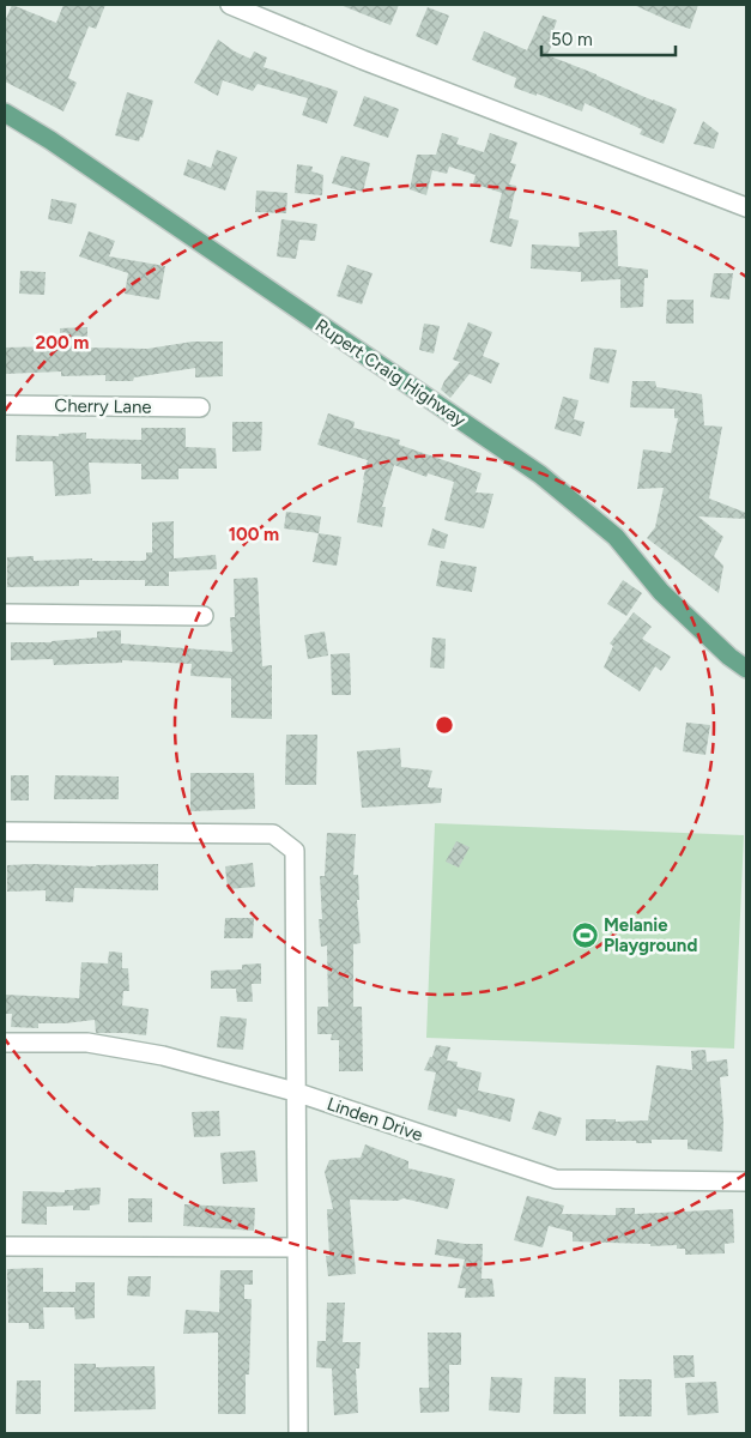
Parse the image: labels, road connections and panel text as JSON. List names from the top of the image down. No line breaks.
{"streets":{"main road":["Rupert Craig Highway"],"street":["Cherry Lane","Linden Drive"]},"places":{"sports":["Melanie Playground"]},"scale_bar":"50 m","rings":["200 m","100 m"]}
